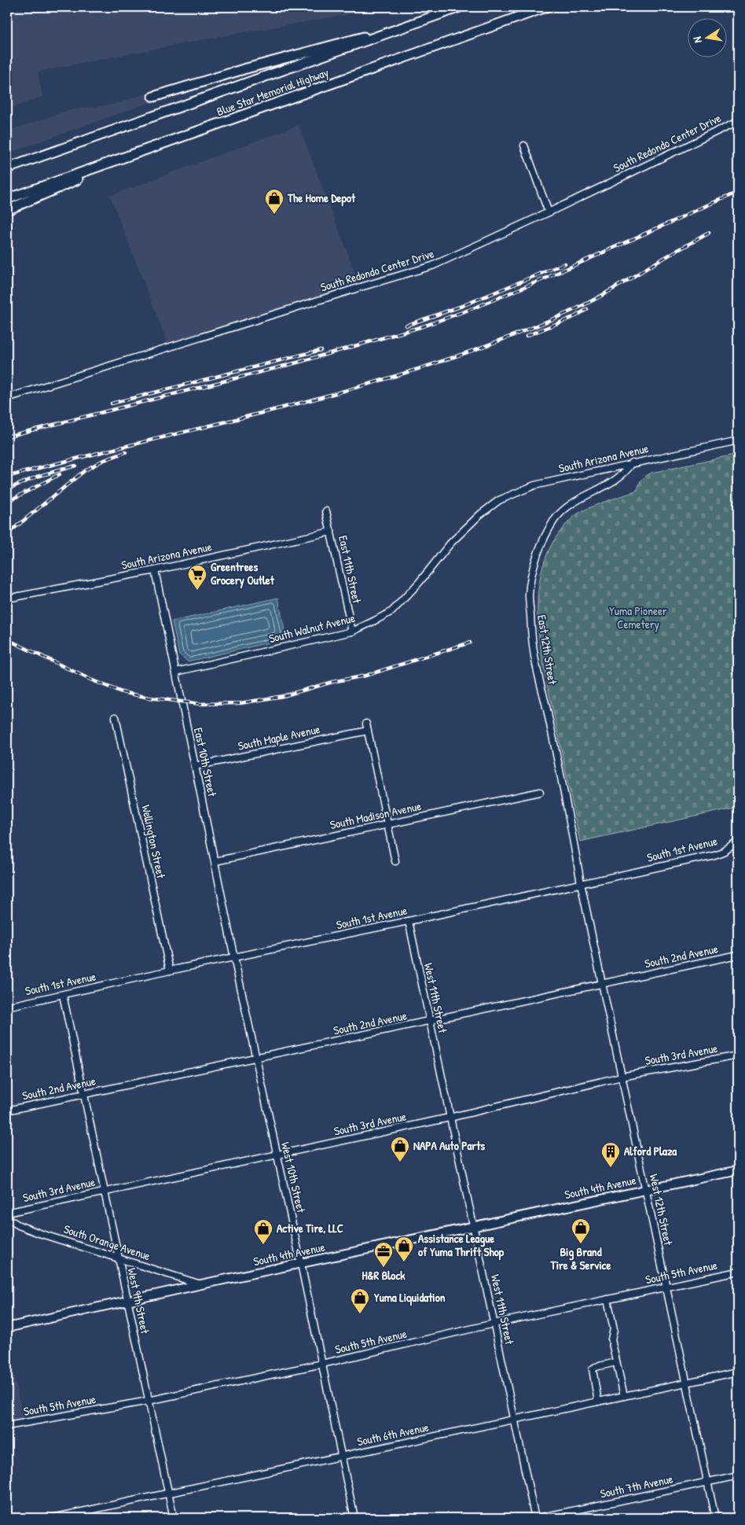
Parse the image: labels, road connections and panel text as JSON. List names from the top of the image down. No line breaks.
{"streets":{"highway":["Blue Star Memorial Highway"],"main road":["South 4th Avenue"],"street":["South Redondo Center Drive","South Arizona Avenue","East 11th Street","South Walnut Avenue","East 12th Street","South Maple Avenue","East 10th Street","South Madison Avenue","Wellington Street","South 1st Avenue","South 2nd Avenue","West 11th Street","South 3rd Avenue","West 10th Street","West 12th Street","South Orange Avenue","South 5th Avenue","West 9th Street","South 6th Avenue","South 7th Avenue"]},"crossings":[["South Arizona Avenue","East 11th Street"],["South Arizona Avenue","South Walnut Avenue"],["South Arizona Avenue","East 12th Street"],["South Arizona Avenue","East 10th Street"],["East 11th Street","South Walnut Avenue"],["South Walnut Avenue","East 10th Street"],["East 12th Street","South 1st Avenue"],["East 12th Street","West 12th Street"],["South Maple Avenue","East 10th Street"],["South Maple Avenue","South Madison Avenue"],["East 10th Street","South Madison Avenue"],["East 10th Street","South 1st Avenue"],["East 10th Street","West 10th Street"],["Wellington Street","South 1st Avenue"],["South 1st Avenue","West 11th Street"],["South 1st Avenue","West 10th Street"],["South 1st Avenue","West 12th Street"],["South 1st Avenue","West 9th Street"],["South 2nd Avenue","West 11th Street"],["South 2nd Avenue","West 10th Street"],["South 2nd Avenue","West 12th Street"],["South 2nd Avenue","West 9th Street"],["West 11th Street","South 3rd Avenue"],["West 11th Street","South 4th Avenue"],["West 11th Street","South 5th Avenue"],["West 11th Street","South 6th Avenue"],["South 3rd Avenue","West 10th Street"],["South 3rd Avenue","West 12th Street"],["South 3rd Avenue","West 9th Street"],["West 10th Street","South 4th Avenue"],["West 10th Street","South 5th Avenue"],["West 10th Street","South 6th Avenue"],["South 4th Avenue","West 12th Street"],["South 4th Avenue","South Orange Avenue"],["South 4th Avenue","West 9th Street"],["West 12th Street","South 5th Avenue"],["West 12th Street","South 6th Avenue"],["West 12th Street","South 7th Avenue"],["South Orange Avenue","West 9th Street"],["South 5th Avenue","West 9th Street"],["West 9th Street","South 6th Avenue"]],"parks":["Yuma Pioneer Cemetery"],"places":{"shop":["The Home Depot","NAPA Auto Parts","Big Brand Tire & Service","Active Tire, LLC","Assistance League of Yuma Thrift Shop","Yuma Liquidation"],"supermarket":["Greentrees Grocery Outlet"],"building":["Alford Plaza"],"office":["H&R Block"]},"north":"left"}
